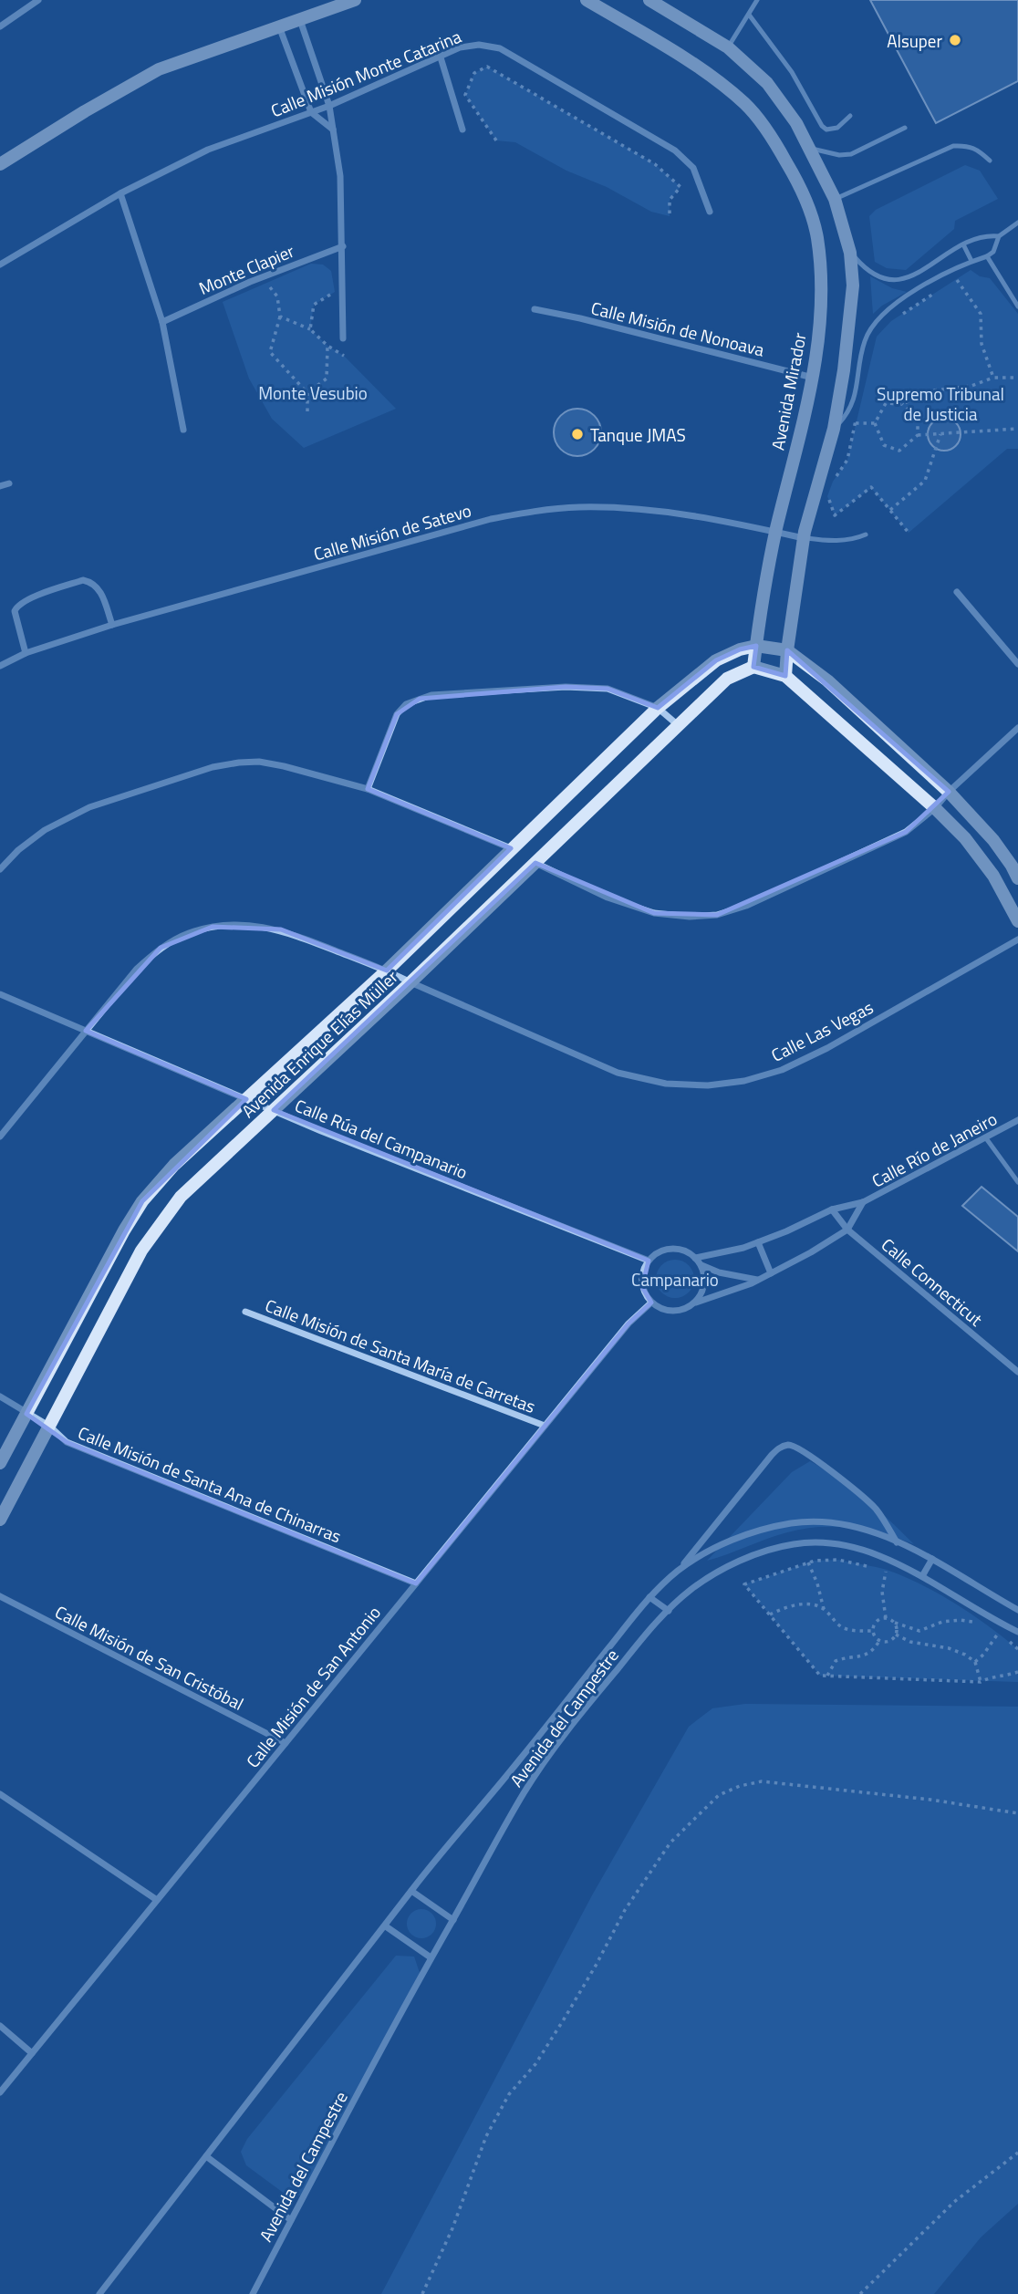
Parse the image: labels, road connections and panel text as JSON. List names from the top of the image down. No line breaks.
{"streets":{"main road":["Avenida Mirador","Avenida Enrique Elías Müller"],"street":["Calle Misión Monte Catarina","Monte Clapier","Calle Misión de Nonoava","Calle Misión de Satevo","Calle Las Vegas","Calle Rúa del Campanario","Calle Río de Janeiro","Calle Connecticut","Calle Misión de Santa María de Carretas","Calle Misión de Santa Ana de Chinarras","Calle Misión de San Cristóbal","Calle Misión de San Antonio","Avenida del Campestre"]},"crossings":[["Calle Misión de Nonoava","Avenida Mirador"],["Avenida Mirador","Calle Misión de Satevo"],["Avenida Mirador","Avenida Enrique Elías Müller"],["Calle Las Vegas","Avenida Enrique Elías Müller"],["Avenida Enrique Elías Müller","Calle Rúa del Campanario"],["Avenida Enrique Elías Müller","Calle Misión de Santa Ana de Chinarras"],["Calle Rúa del Campanario","Calle Río de Janeiro"],["Calle Rúa del Campanario","Calle Misión de San Antonio"],["Calle Río de Janeiro","Calle Connecticut"],["Calle Río de Janeiro","Calle Misión de San Antonio"],["Calle Misión de Santa María de Carretas","Calle Misión de San Antonio"],["Calle Misión de Santa Ana de Chinarras","Calle Misión de San Antonio"],["Calle Misión de San Cristóbal","Calle Misión de San Antonio"]],"parks":["Monte Vesubio","Supremo Tribunal de Justicia","Campanario"],"places":["Alsuper","Tanque JMAS"]}
